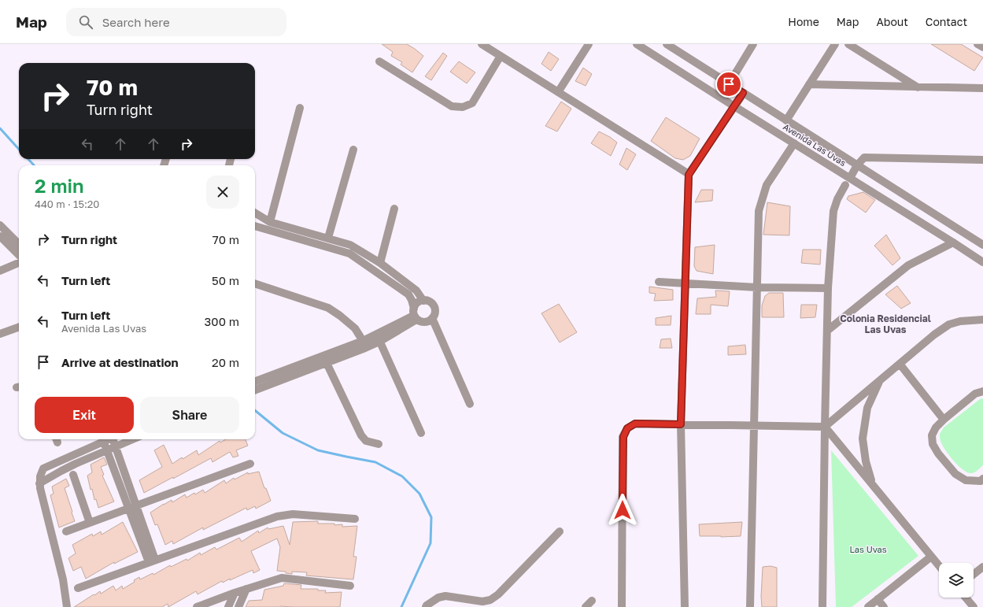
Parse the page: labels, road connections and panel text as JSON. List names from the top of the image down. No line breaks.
{"streets":{"street":["Avenida Las Uvas"]},"districts":["Colonia Residencial Las Uvas"],"parks":["Las Uvas"],"page":{"header":"Map","search":"Search here","nav":["Home","Map","About","Contact"],"turn":["70 m","Turn right"],"heading":["2 min","440 m · 15:20"],"list":[{"name":"Turn right","value":"70 m"},{"name":"Turn left","value":"50 m"},{"name":"Turn left","note":"Avenida Las Uvas","value":"300 m"},{"name":"Arrive at destination","value":"20 m"}],"buttons":["Exit","Share"]}}
